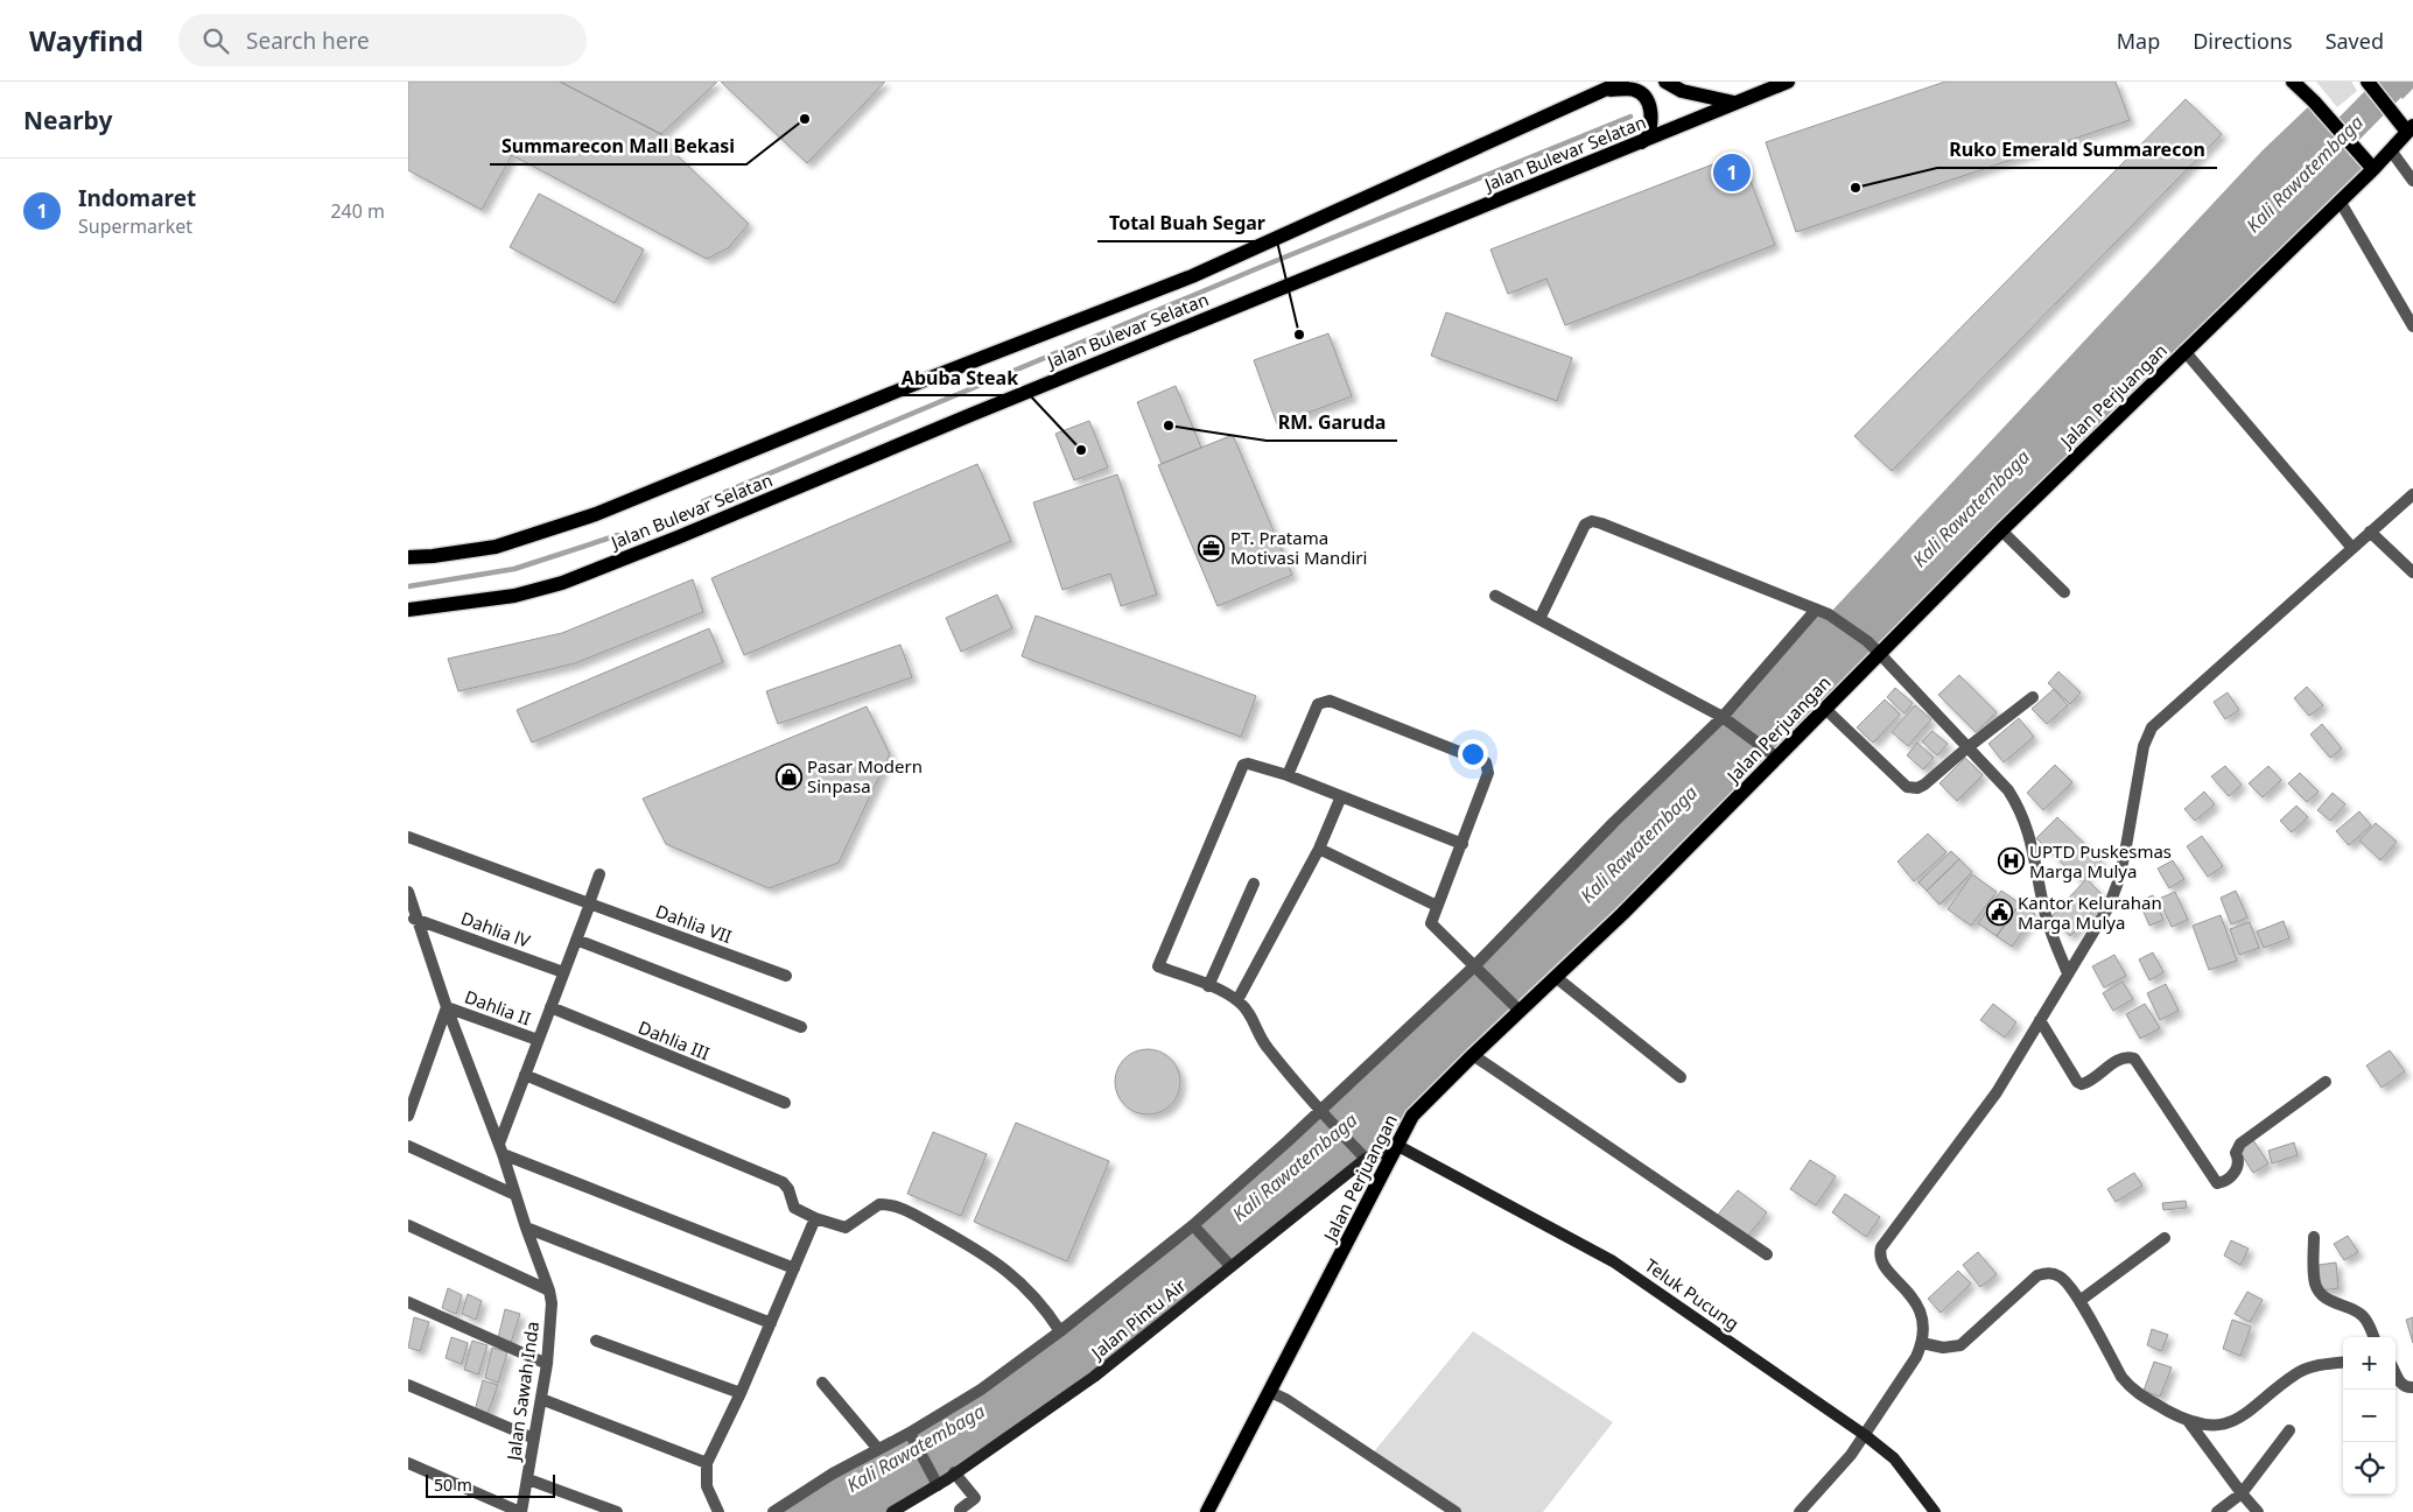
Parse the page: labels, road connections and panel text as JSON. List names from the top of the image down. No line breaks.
{"streets":{"main road":["Jalan Bulevar Selatan","Jalan Perjuangan"],"street":["Dahlia VII","Dahlia lV","Dahlia II","Dahlia III","Teluk Pucung","Jalan Pintu Air","Jalan Sawah Inda"]},"crossings":[["Jalan Perjuangan","Teluk Pucung"],["Jalan Perjuangan","Jalan Pintu Air"],["Dahlia lV","Jalan Sawah Inda"],["Dahlia II","Jalan Sawah Inda"],["Teluk Pucung","Jalan Pintu Air"]],"water":["Kali Rawatembaga"],"places":{"other":["Summarecon Mall Bekasi","Ruko Emerald Summarecon","Total Buah Segar","RM. Garuda","Abuba Steak"],"office":["PT. Pratama Motivasi Mandiri"],"shop":["Pasar Modern Sinpasa"],"hospital":["UPTD Puskesmas Marga Mulya"],"public building":["Kantor Kelurahan Marga Mulya"]},"scale_bar":"50 m","page":{"header":"Wayfind","search":"Search here","nav":["Map","Directions","Saved"],"heading":"Nearby","pins":"1","list":[{"mark":"1","name":"Indomaret","note":"Supermarket","value":"240 m"}],"map_buttons":["+","−"],"scale":"50 m"}}
